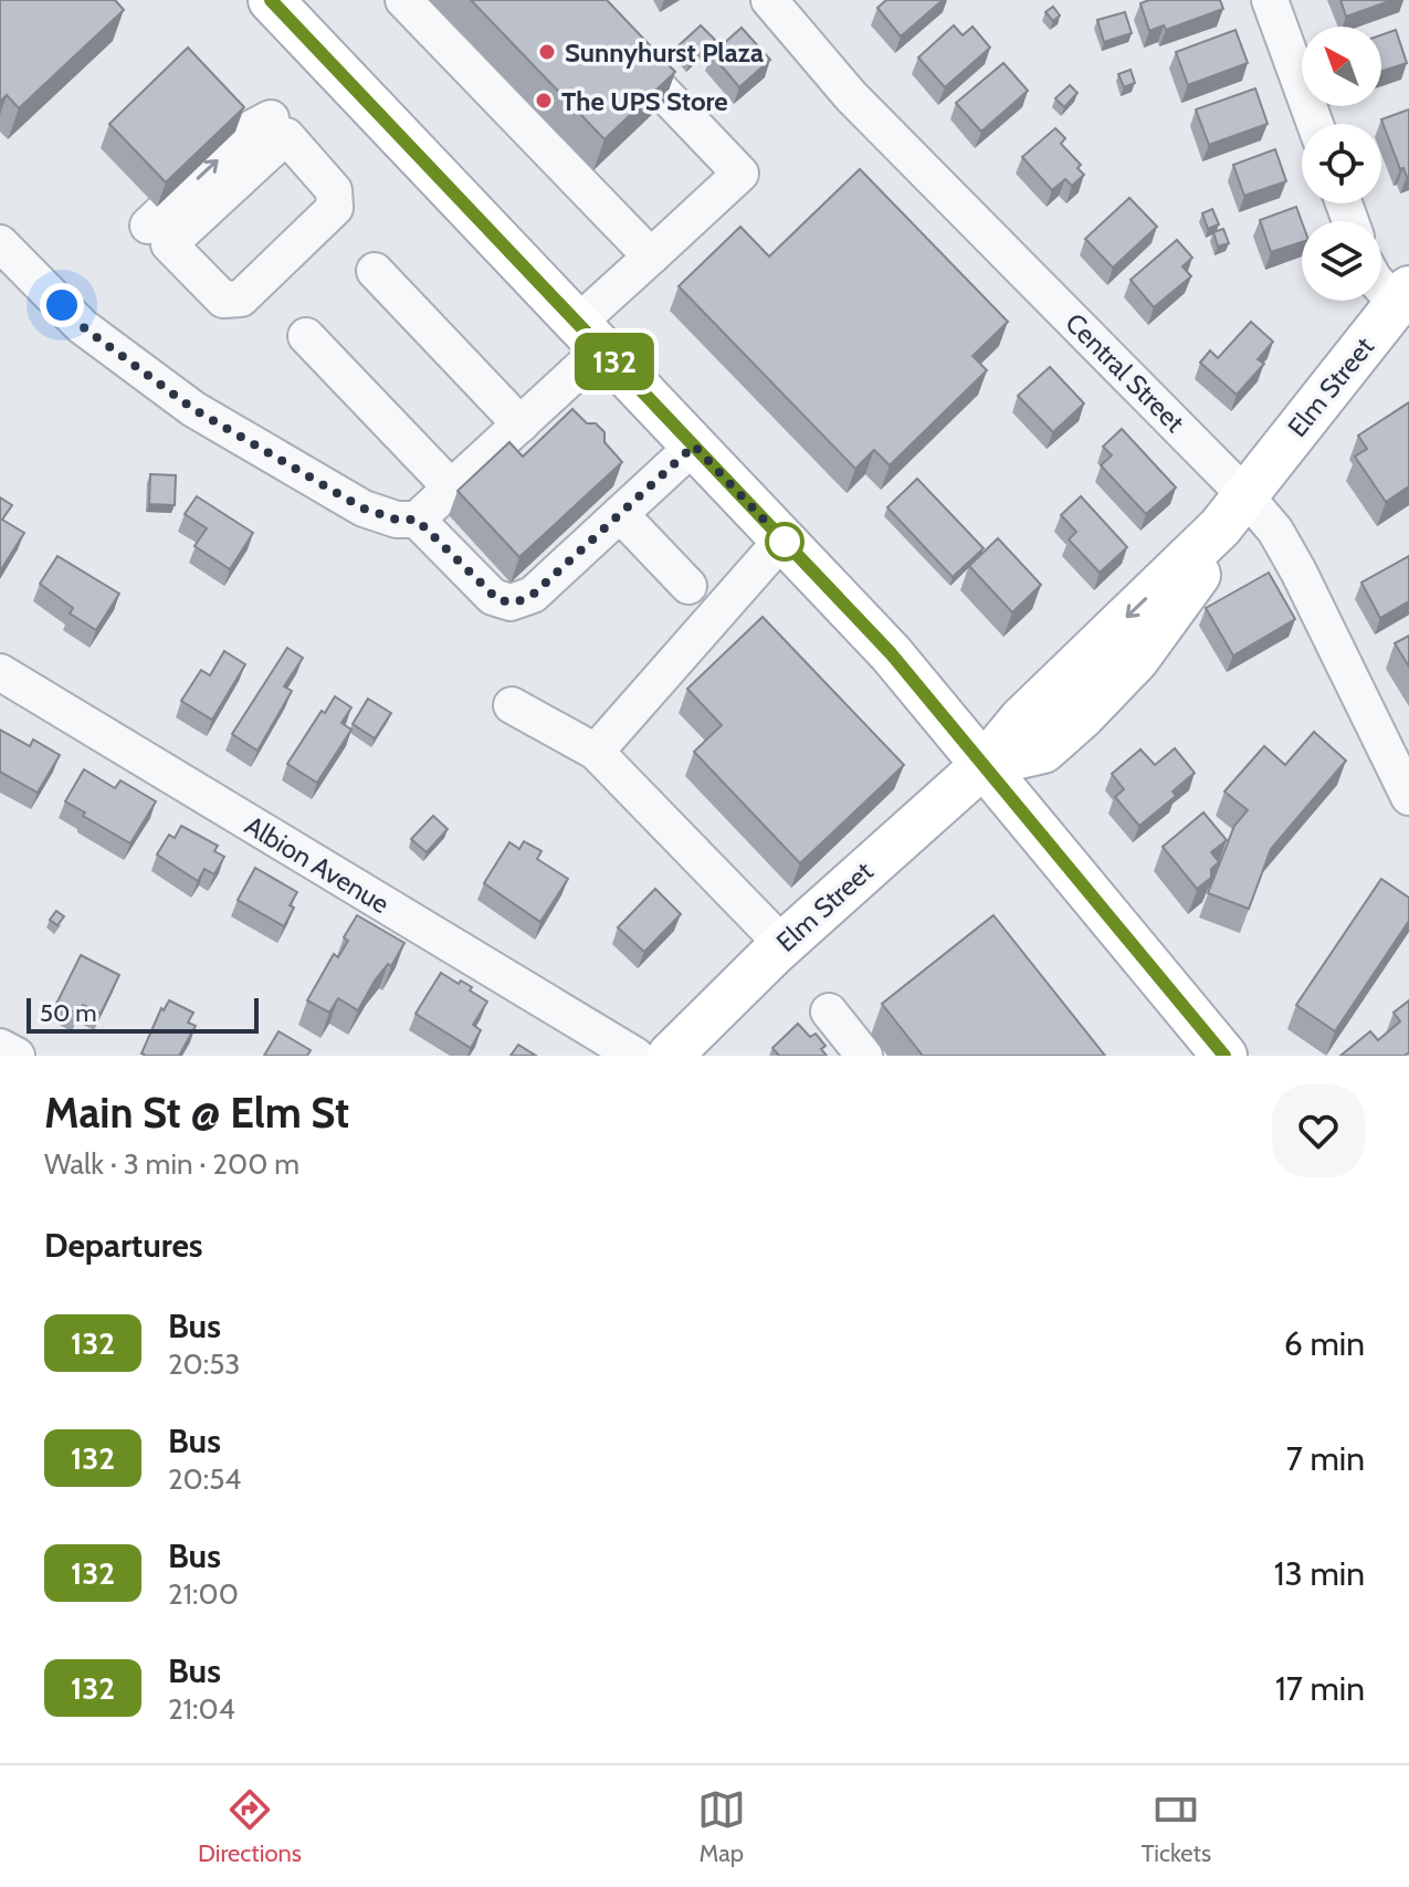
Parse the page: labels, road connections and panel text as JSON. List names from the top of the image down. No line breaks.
{"streets":{"main road":["Elm Street"],"street":["Central Street","Albion Avenue"]},"crossings":[["Central Street","Elm Street"]],"places":["Sunnyhurst Plaza","The UPS Store"],"lines":["bus line 132"],"scale_bar":"50 m","north":"top left","page":{"on_map":"132","scale":"50 m","heading":[["Main St @ Elm St","Walk · 3 min · 200 m"],"Departures"],"list":[{"mark":"132","name":"Bus","note":"20:53","value":"6 min"},{"mark":"132","name":"Bus","note":"20:54","value":"7 min"},{"mark":"132","name":"Bus","note":"21:00","value":"13 min"},{"mark":"132","name":"Bus","note":"21:04","value":"17 min"}],"tabs":["Directions","Map","Tickets"]}}
